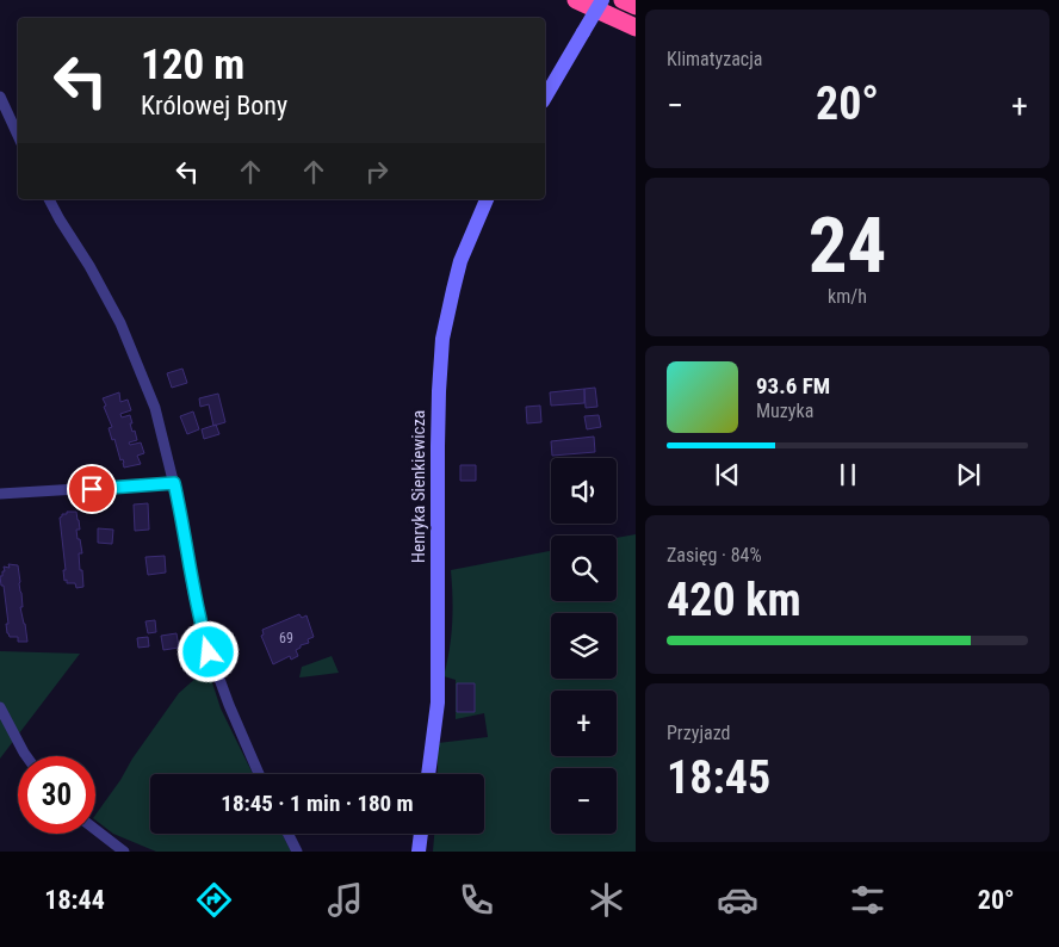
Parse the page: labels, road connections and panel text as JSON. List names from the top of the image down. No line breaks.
{"streets":{"street":["Henryka Sienkiewicza"]},"house_numbers":["69"],"page":{"tile":["Klimatyzacja",["24","km/h"],["Zasięg · 84%","420 km"],["Przyjazd","18:45"]],"turn":["120 m","Królowej Bony"],"heat":["−","20°","+"],"song":["93.6 FM","Muzyka"],"map_buttons":["+","−"],"limit":"30","trip":"18:45 · 1 min · 180 m","tabs":["18:44","20°"]}}
